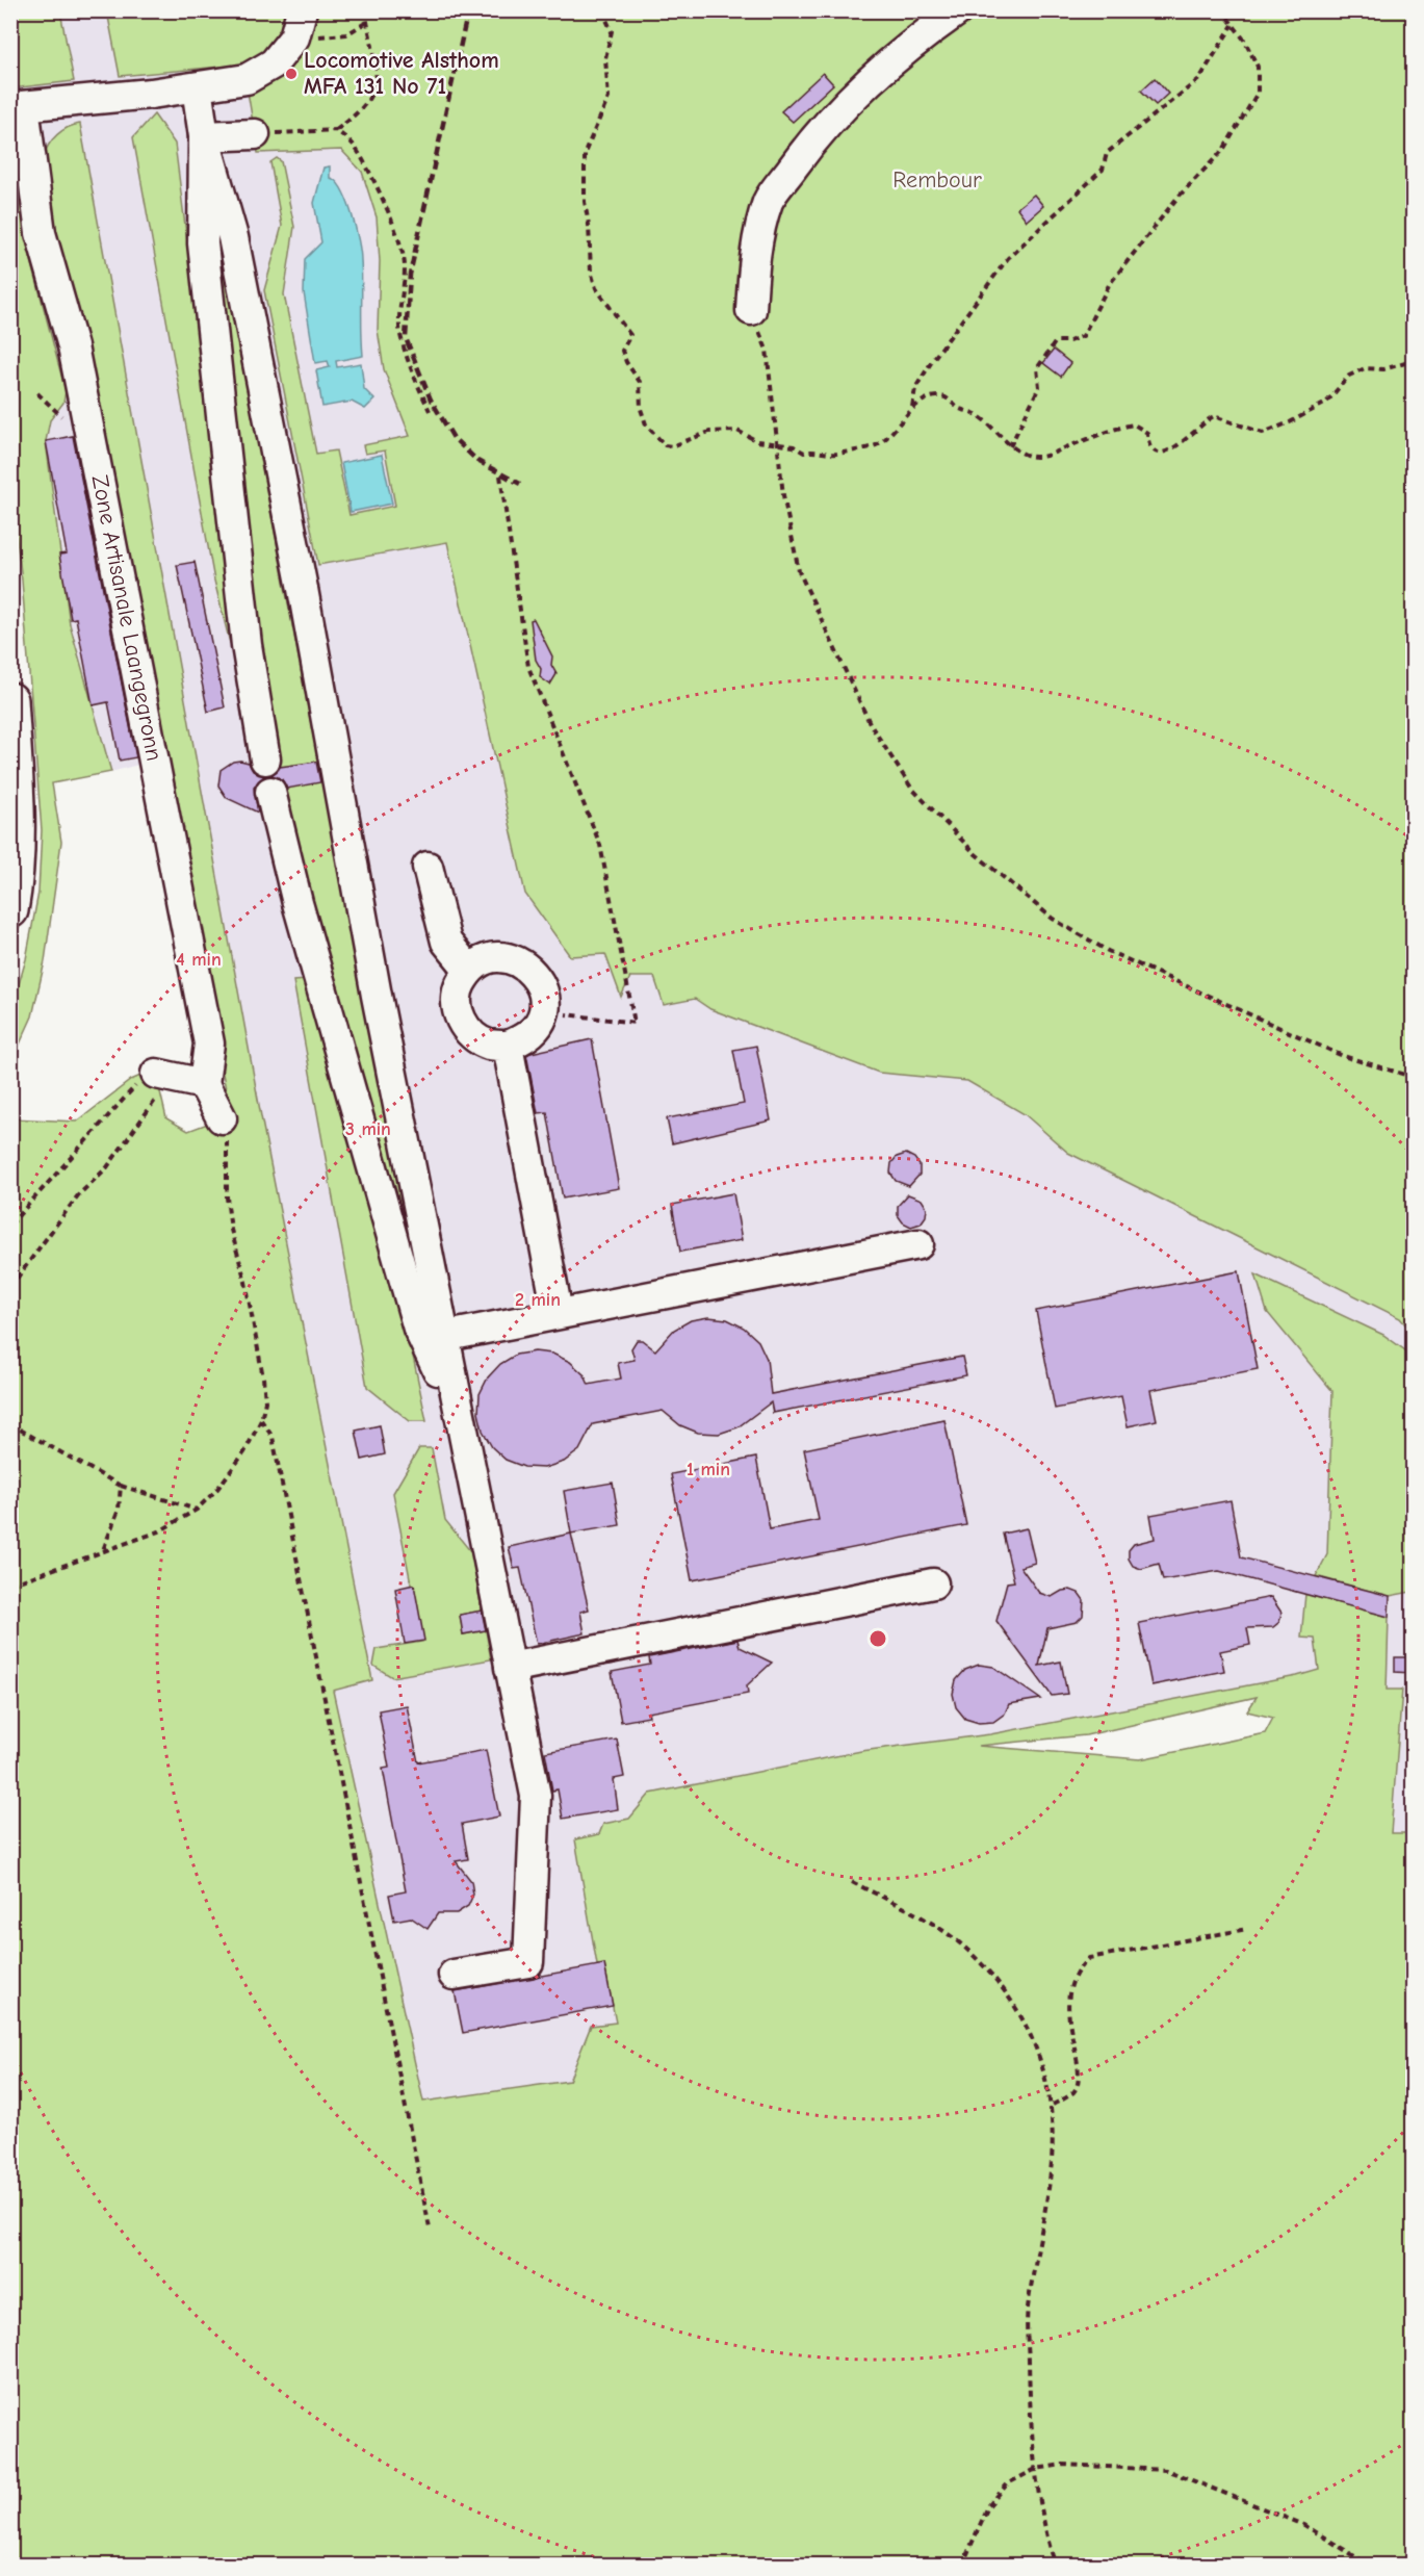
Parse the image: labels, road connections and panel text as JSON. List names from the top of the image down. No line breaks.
{"streets":{"street":["Zone Artisanale Laangegronn"]},"parks":["Rembour"],"places":["Locomotive Alsthom MFA 131 No 71"],"rings":["4 min","3 min","2 min","1 min"]}
